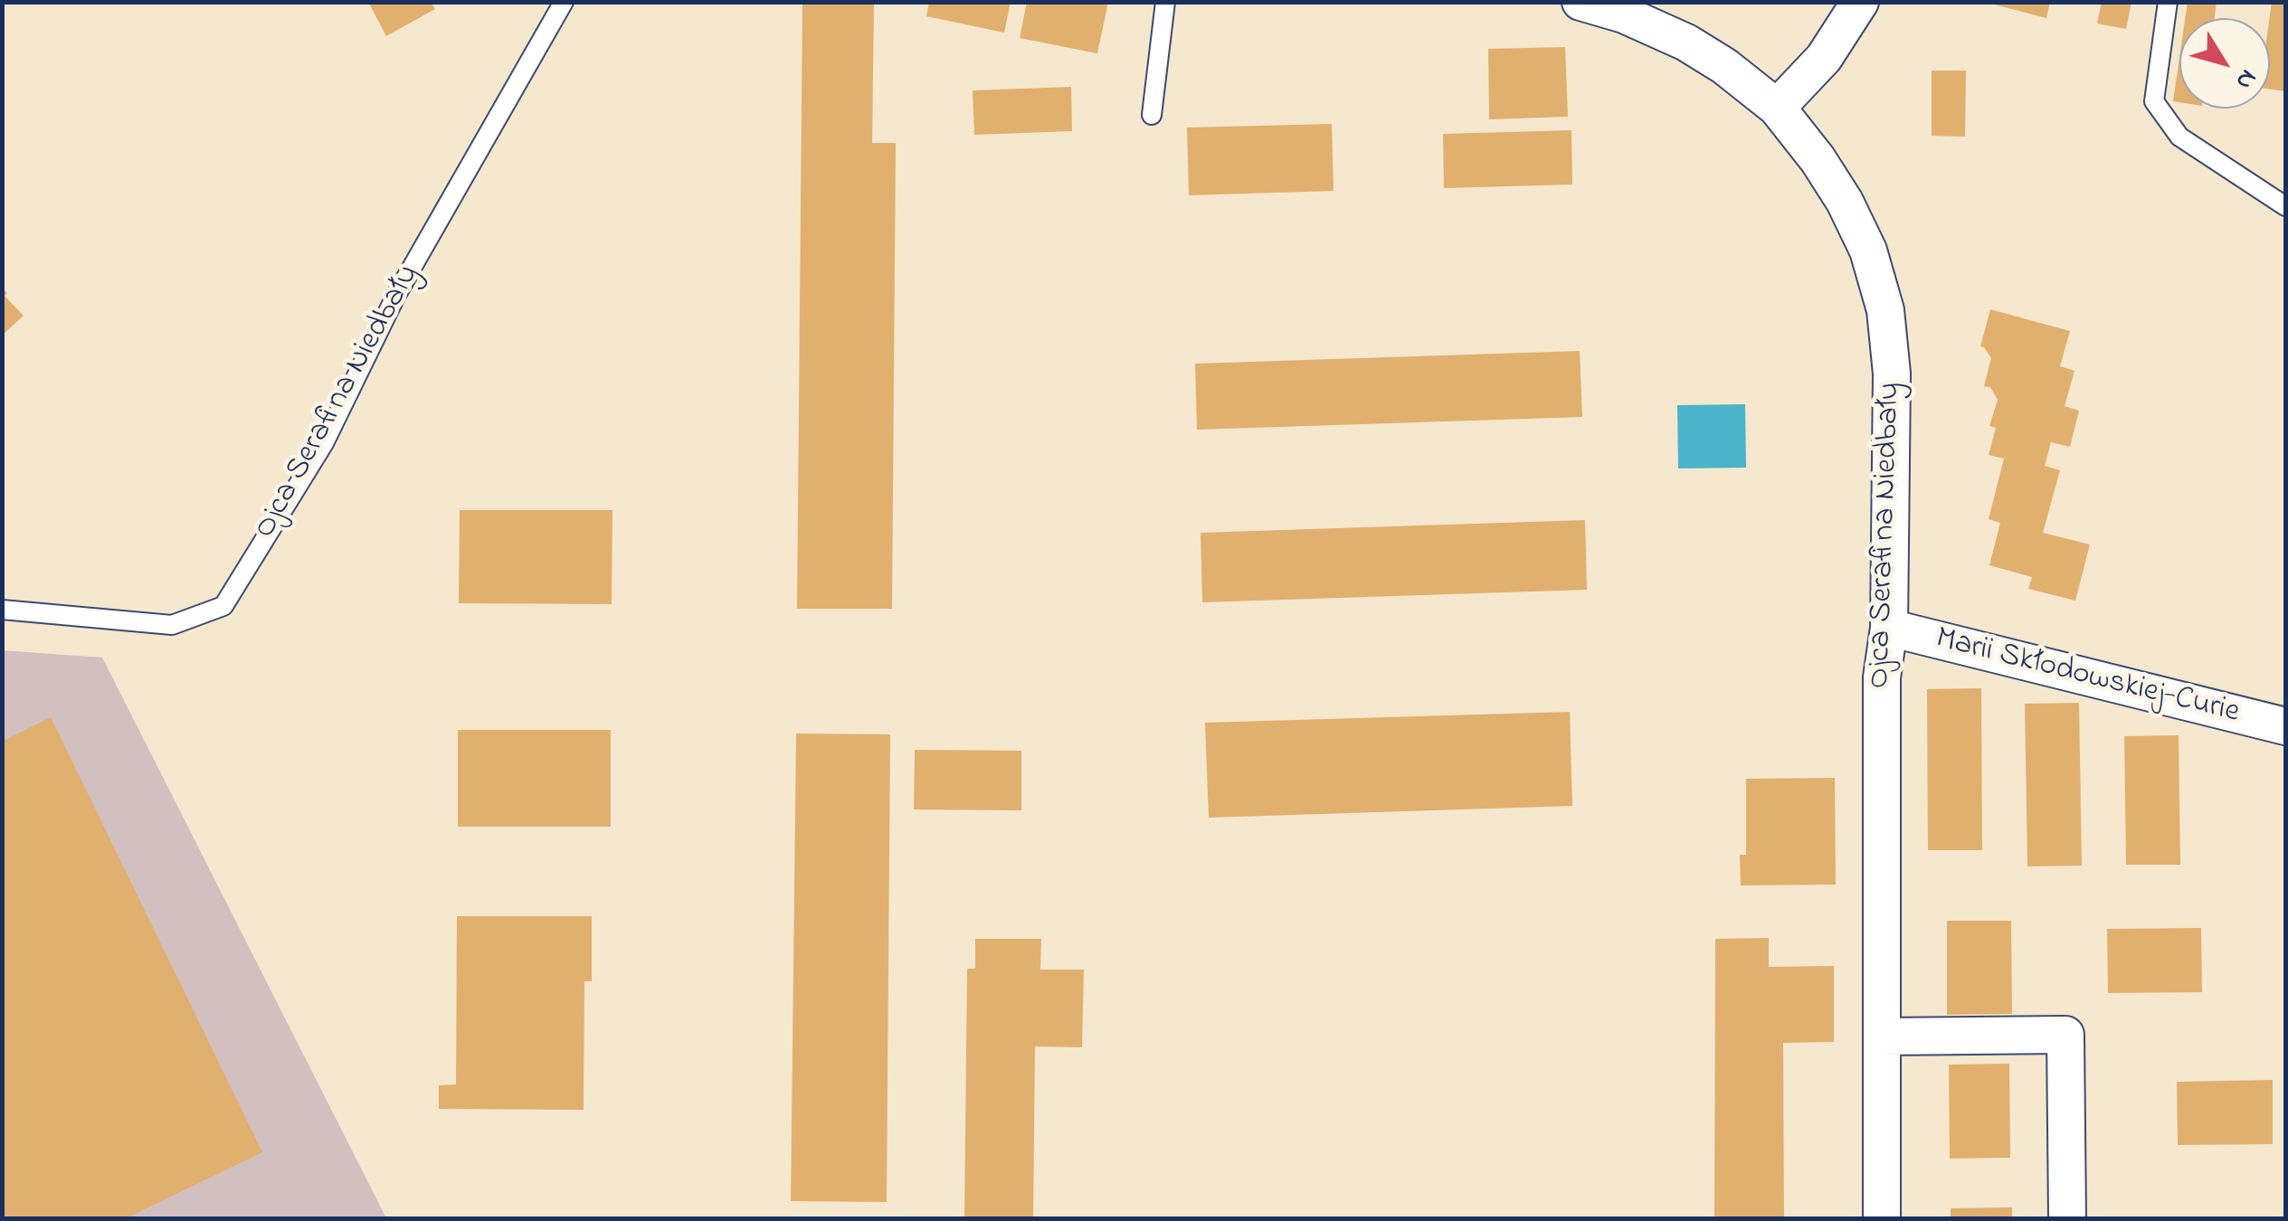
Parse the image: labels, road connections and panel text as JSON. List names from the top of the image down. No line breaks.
{"streets":{"street":["Ojca Serafina Niedbały","Marii Skłodowskiej-Curie"]},"crossings":[["Ojca Serafina Niedbały","Marii Skłodowskiej-Curie"]],"north":"bottom right"}
